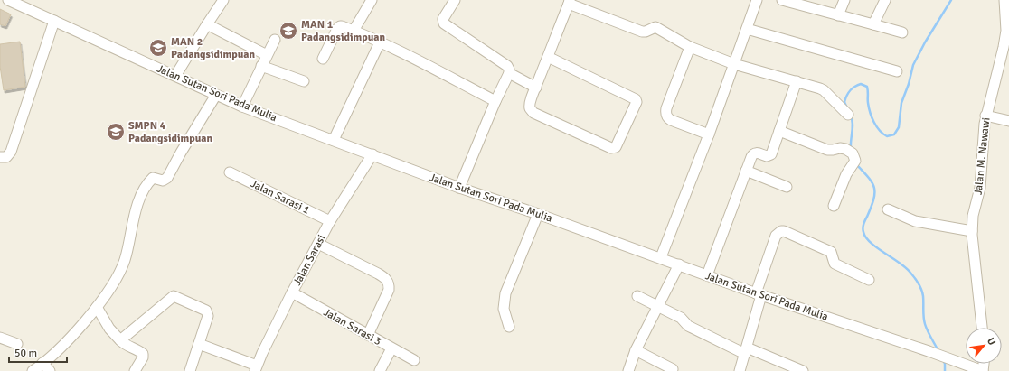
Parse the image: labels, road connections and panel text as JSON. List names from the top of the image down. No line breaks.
{"streets":{"street":["Jalan Sutan Sori Pada Mulia","Jalan M. Nawawi","Jalan Sarasi 1","Jalan Sarasi","Jalan Sarasi 3"]},"crossings":[["Jalan Sutan Sori Pada Mulia","Jalan Sarasi"],["Jalan Sarasi 1","Jalan Sarasi"],["Jalan Sarasi","Jalan Sarasi 3"]],"places":{"school or university":["MAN 1 Padangsidimpuan","MAN 2 Padangsidimpuan","SMPN 4 Padangsidimpuan"]},"scale_bar":"50 m","north":"top right"}
